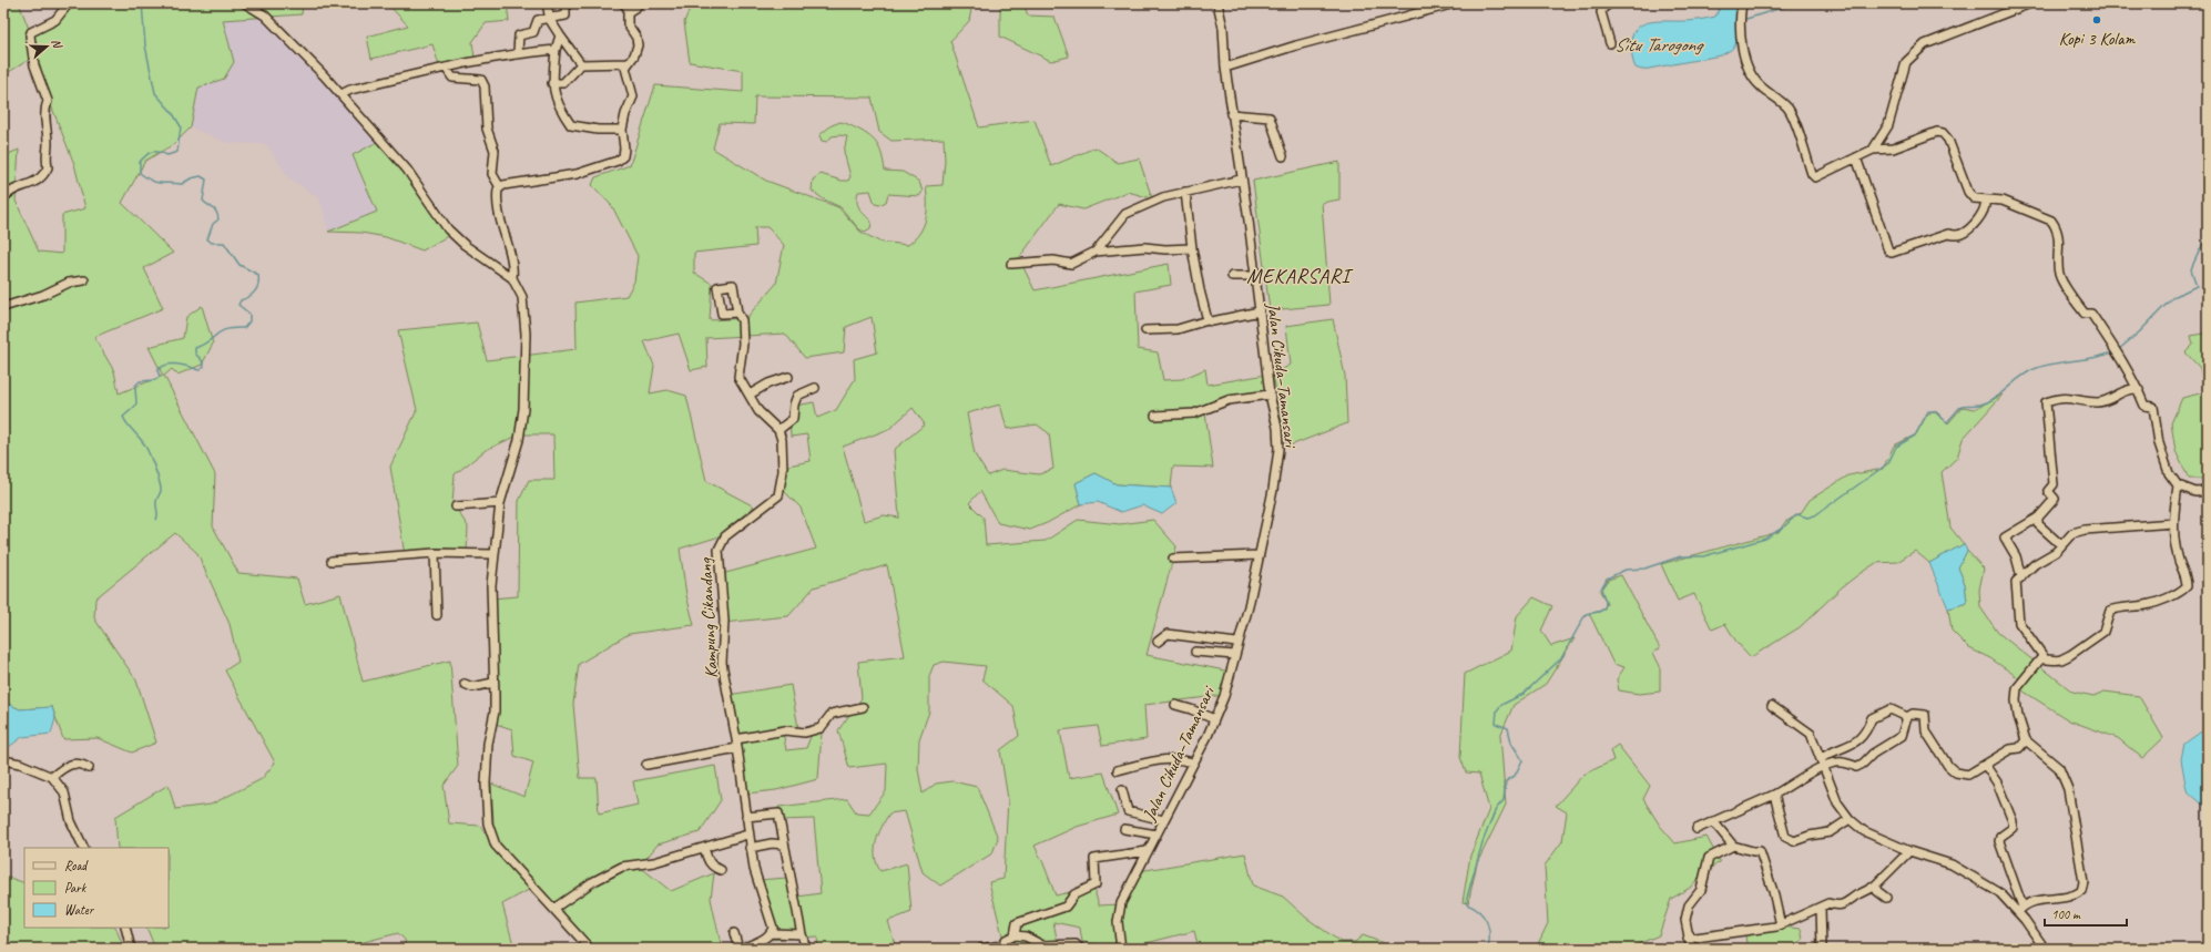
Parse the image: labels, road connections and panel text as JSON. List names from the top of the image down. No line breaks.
{"streets":{"street":["Jalan Cikuda–Tamansari","Kampung Cikandang"]},"districts":["MEKARSARI"],"water":["Situ Tarogong"],"places":["Kopi 3 Kolam"],"legend":["Road","Park","Water"],"scale_bar":"100 m","north":"right"}
